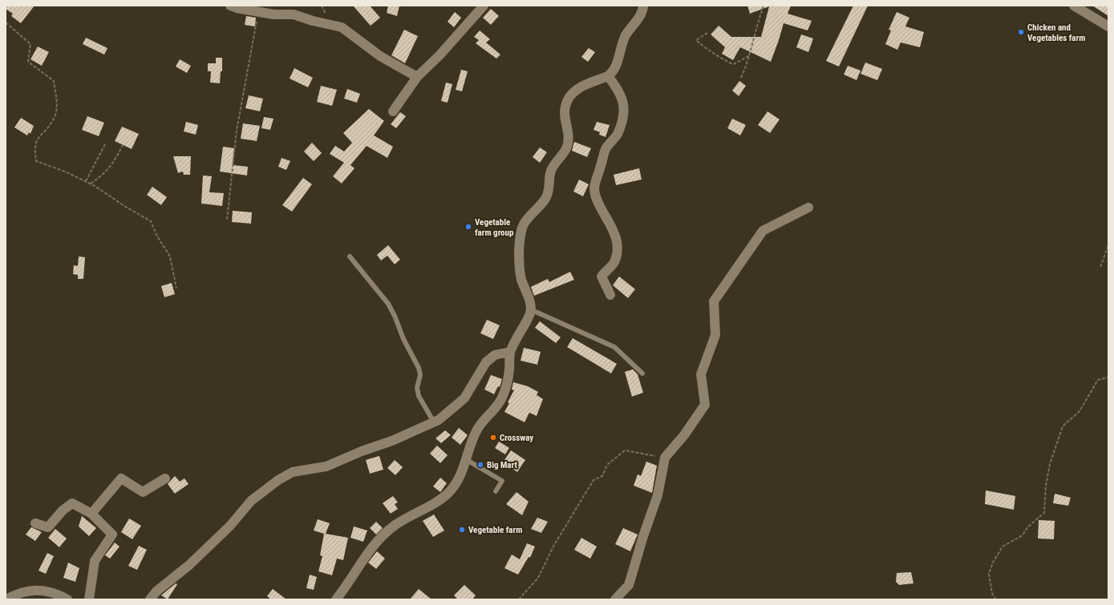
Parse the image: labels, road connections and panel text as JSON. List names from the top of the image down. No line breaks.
{"places":["Chicken and Vegetables farm","Vegetable farm group","Crossway","Big Mart","Vegetable farm"]}
